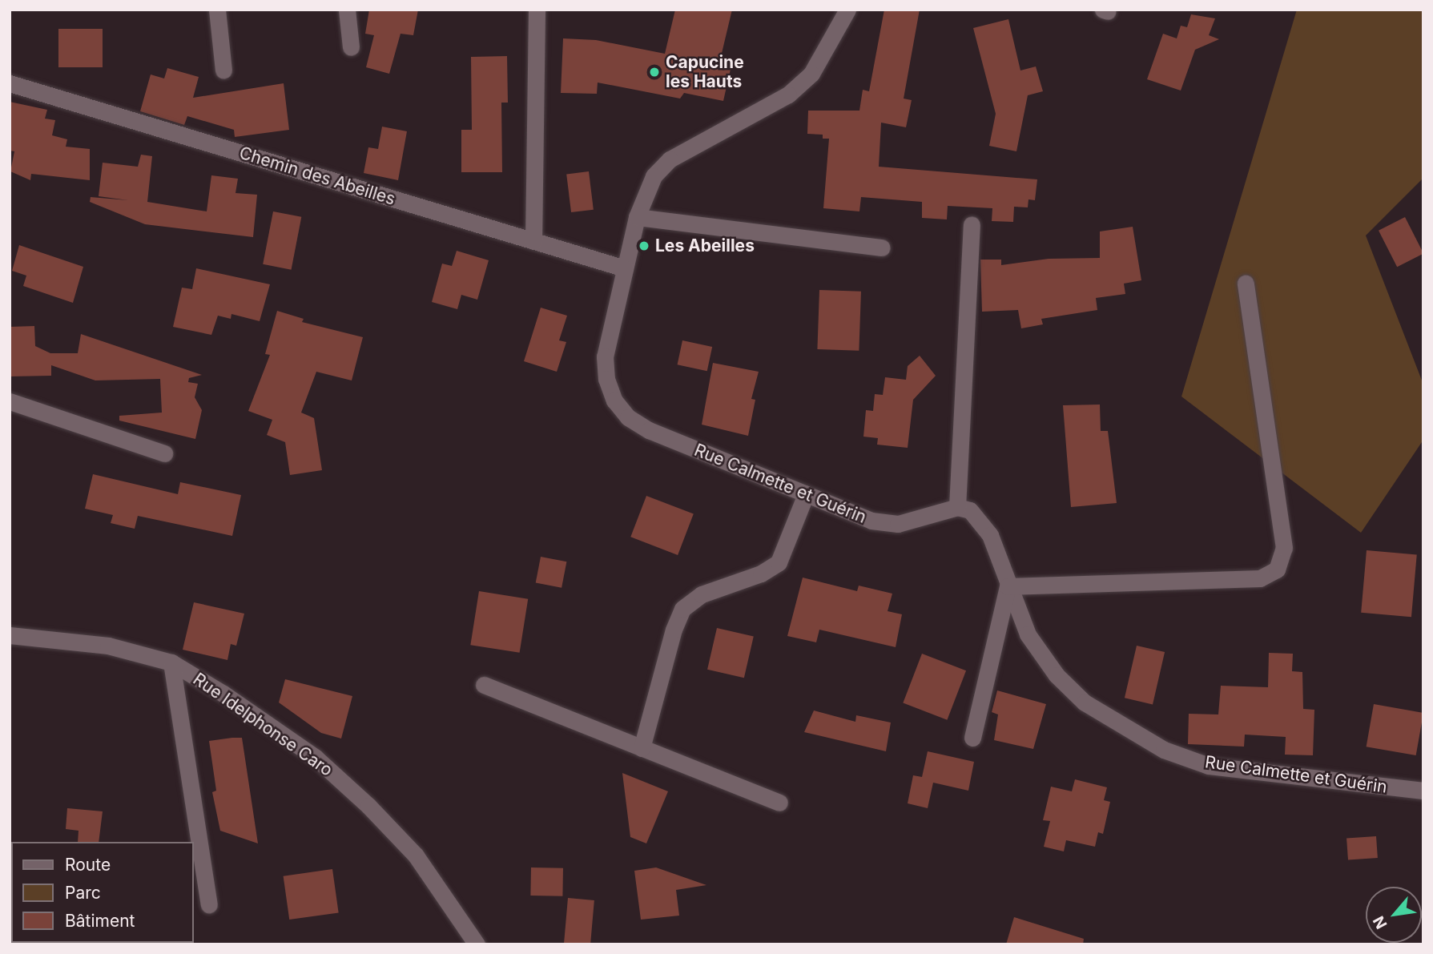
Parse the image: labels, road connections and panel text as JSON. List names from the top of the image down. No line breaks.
{"streets":{"street":["Chemin des Abeilles","Rue Calmette et Guérin","Rue Idelphonse Caro"]},"crossings":[["Chemin des Abeilles","Rue Calmette et Guérin"]],"places":["Capucine les Hauts","Les Abeilles"],"legend":["Route","Parc","Bâtiment"],"north":"bottom left"}
